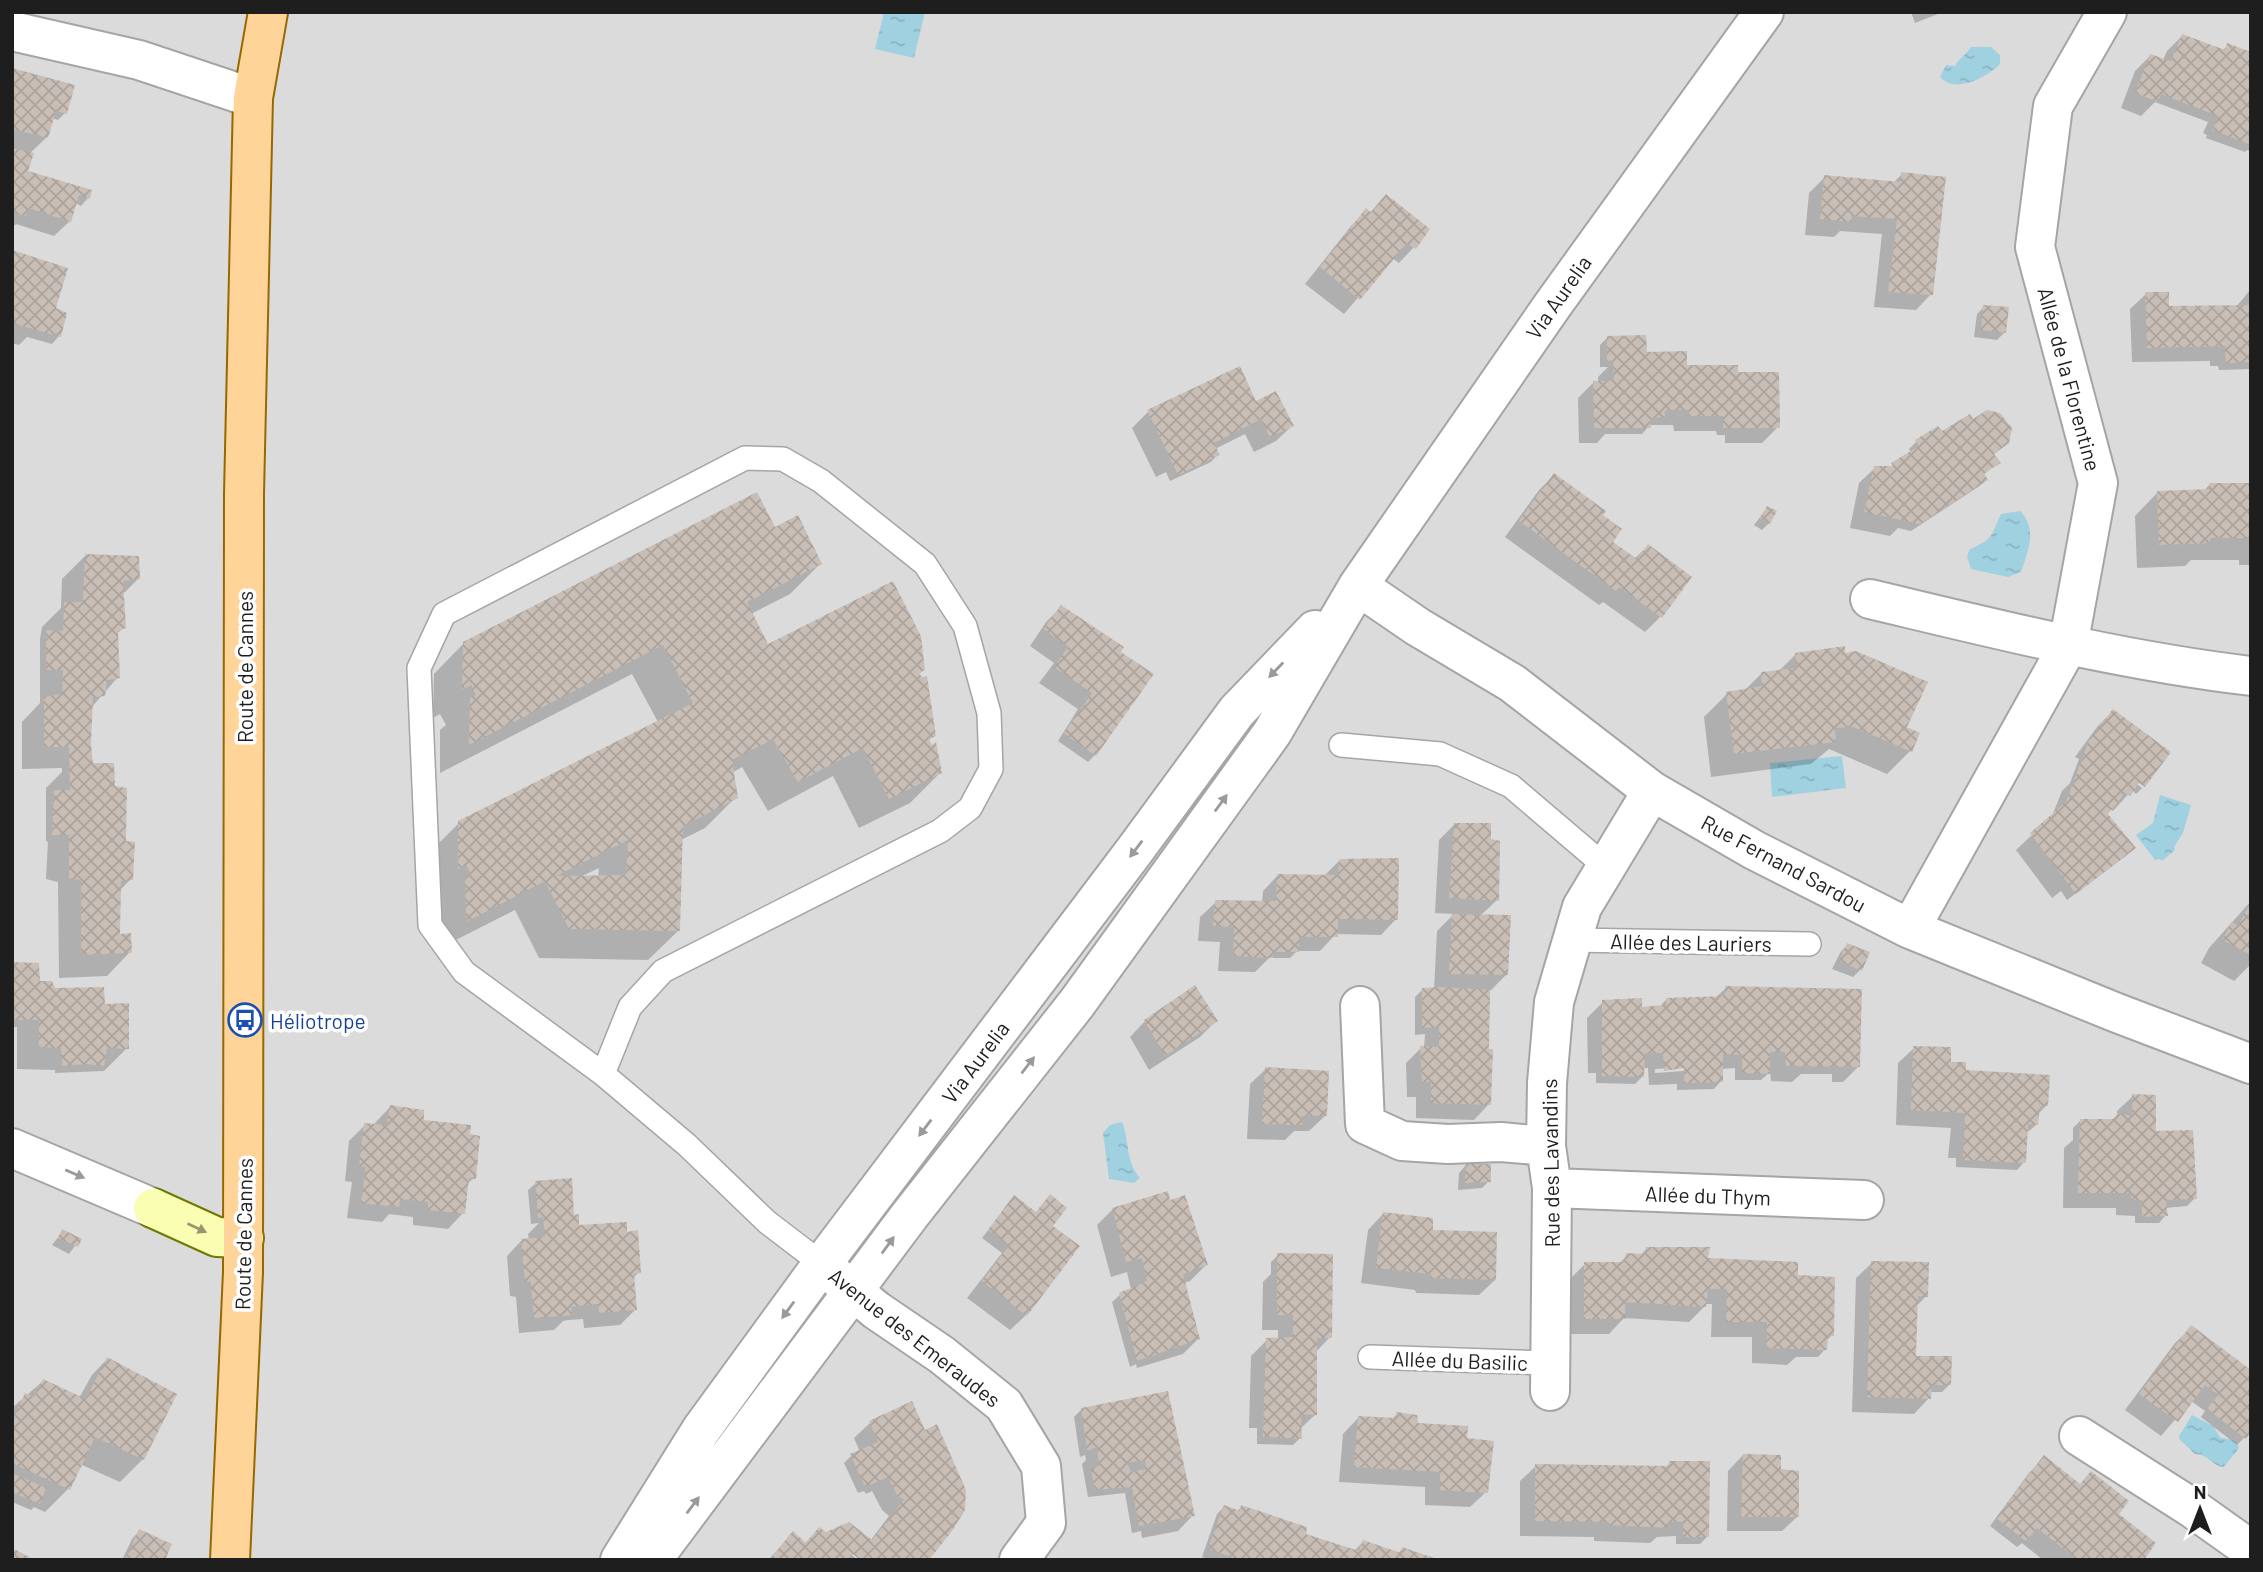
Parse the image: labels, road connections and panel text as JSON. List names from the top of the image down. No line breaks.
{"streets":{"main road":["Route de Cannes"],"street":["Via Aurelia","Allée de la Florentine","Rue Fernand Sardou","Rue des Lavandins","Allée du Thym","Avenue des Emeraudes"],"lane":["Allée des Lauriers","Allée du Basilic"]},"crossings":[["Via Aurelia","Rue Fernand Sardou"],["Via Aurelia","Avenue des Emeraudes"],["Allée de la Florentine","Rue Fernand Sardou"],["Rue Fernand Sardou","Rue des Lavandins"],["Allée des Lauriers","Rue des Lavandins"],["Rue des Lavandins","Allée du Thym"],["Rue des Lavandins","Allée du Basilic"]],"places":{"bus stop":["Héliotrope"]},"north":"top"}
